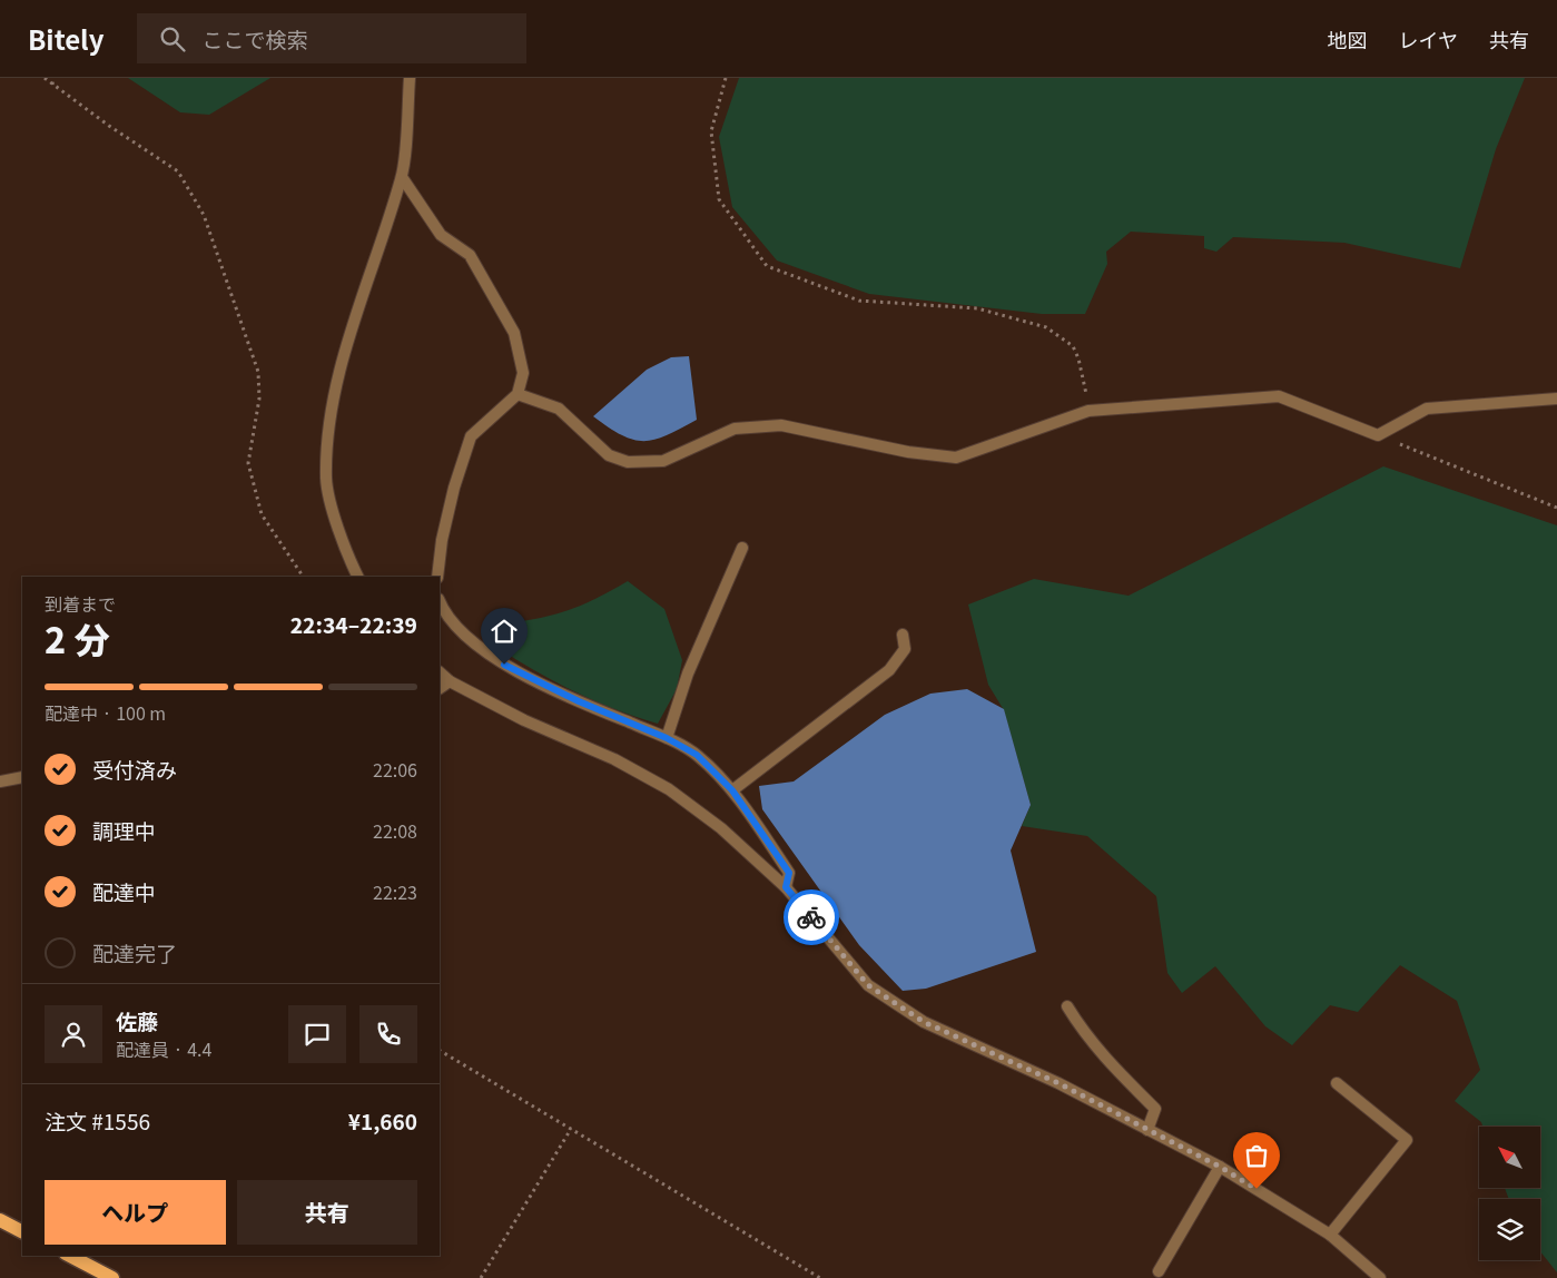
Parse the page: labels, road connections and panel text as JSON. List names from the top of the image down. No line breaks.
{"north":"top left","page":{"header":"Bitely","search":"ここで検索","nav":["地図","レイヤ","共有"],"heading":["2 分","到着まで","22:34–22:39"],"panel":["佐藤","配達員 · 4.4","注文 #1556","¥1,660"],"bar":"配達中 · 100 m","list":[["受付済み","22:06"],["調理中","22:08"],["配達中","22:23"],"配達完了"],"buttons":["ヘルプ","共有"]}}
